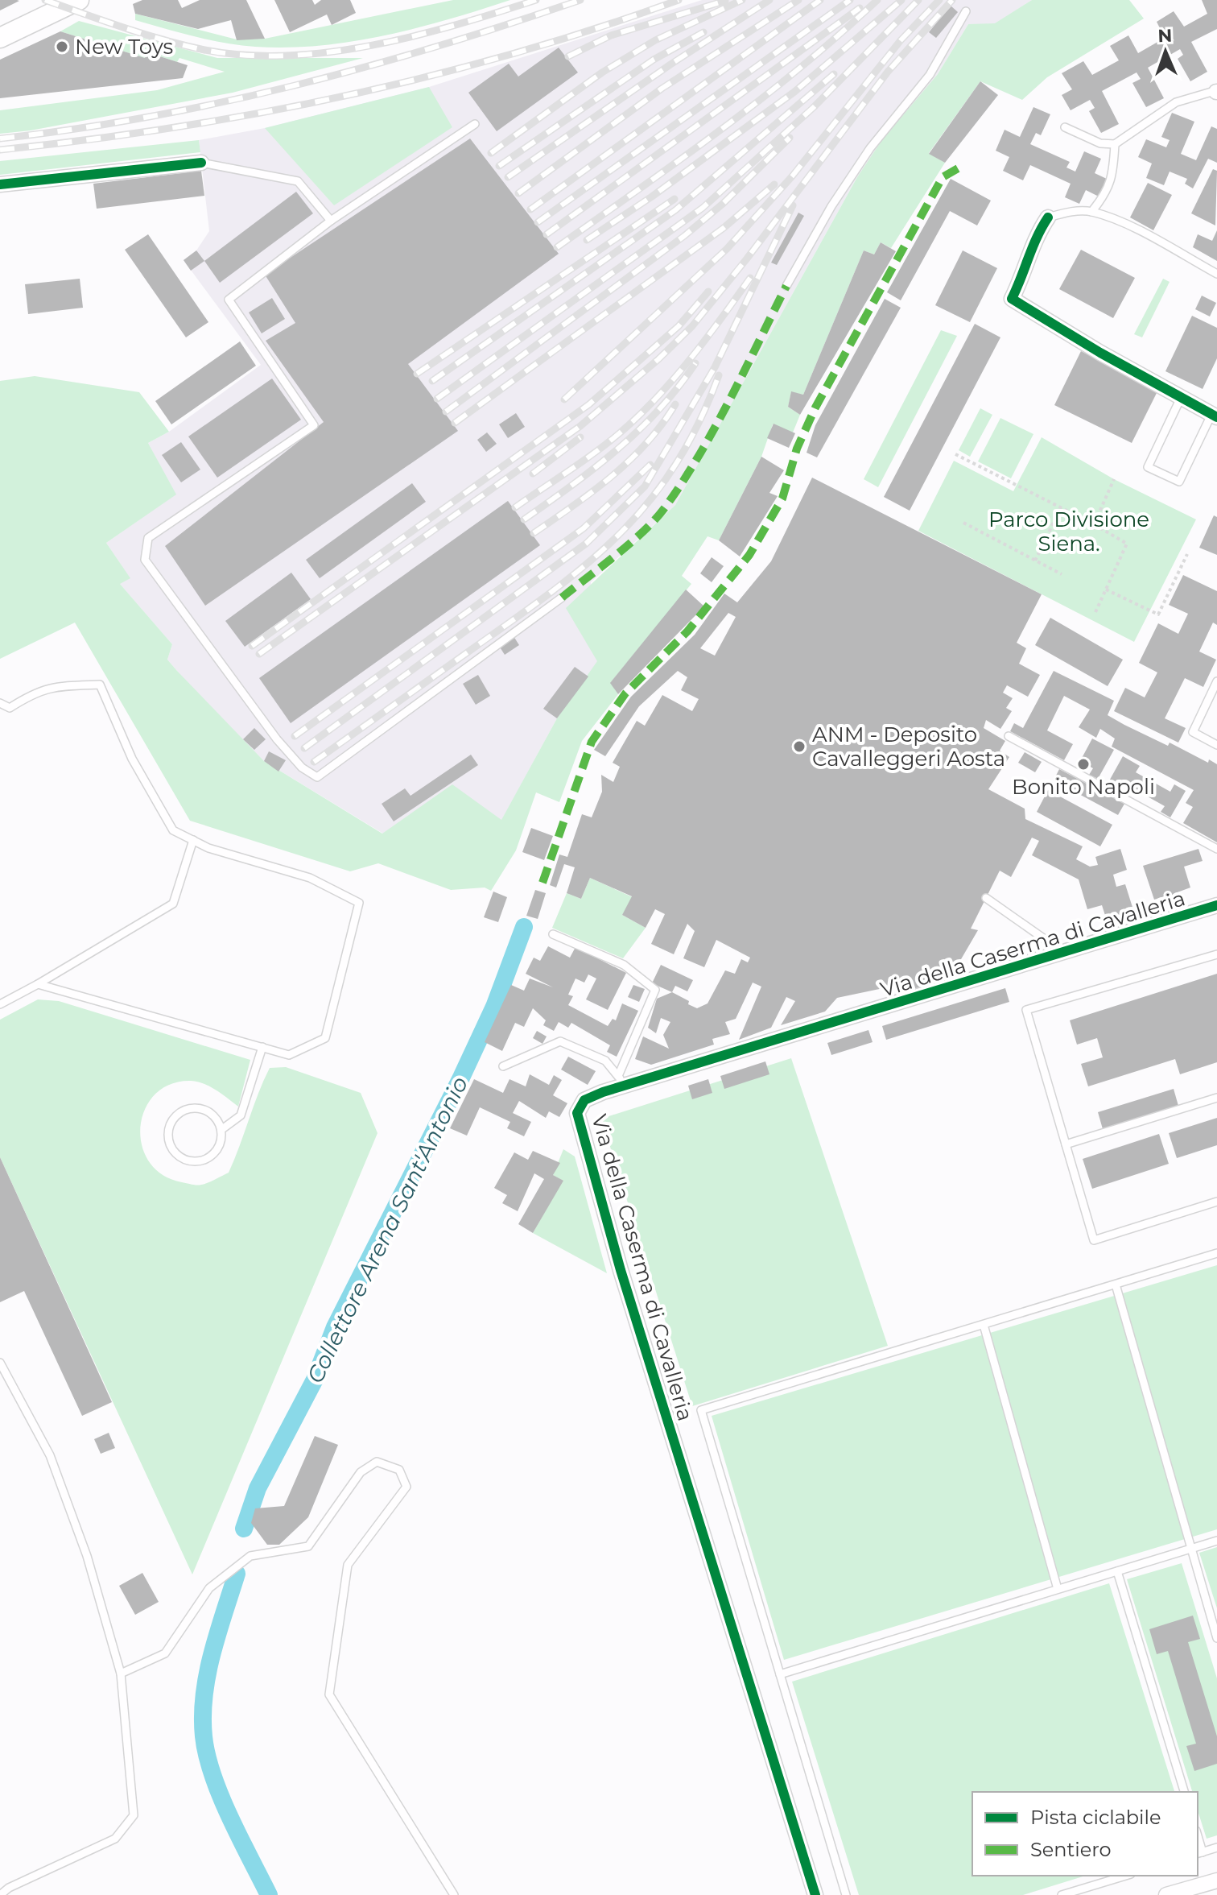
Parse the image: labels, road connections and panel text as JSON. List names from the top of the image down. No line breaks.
{"streets":{"street":["Via della Caserma di Cavalleria"]},"water":["Collettore Arena Sant'Antonio"],"parks":["Parco Divisione Siena."],"places":["New Toys","ANM - Deposito Cavalleggeri Aosta","Bonito Napoli"],"legend":["Pista ciclabile","Sentiero"],"north":"top"}
